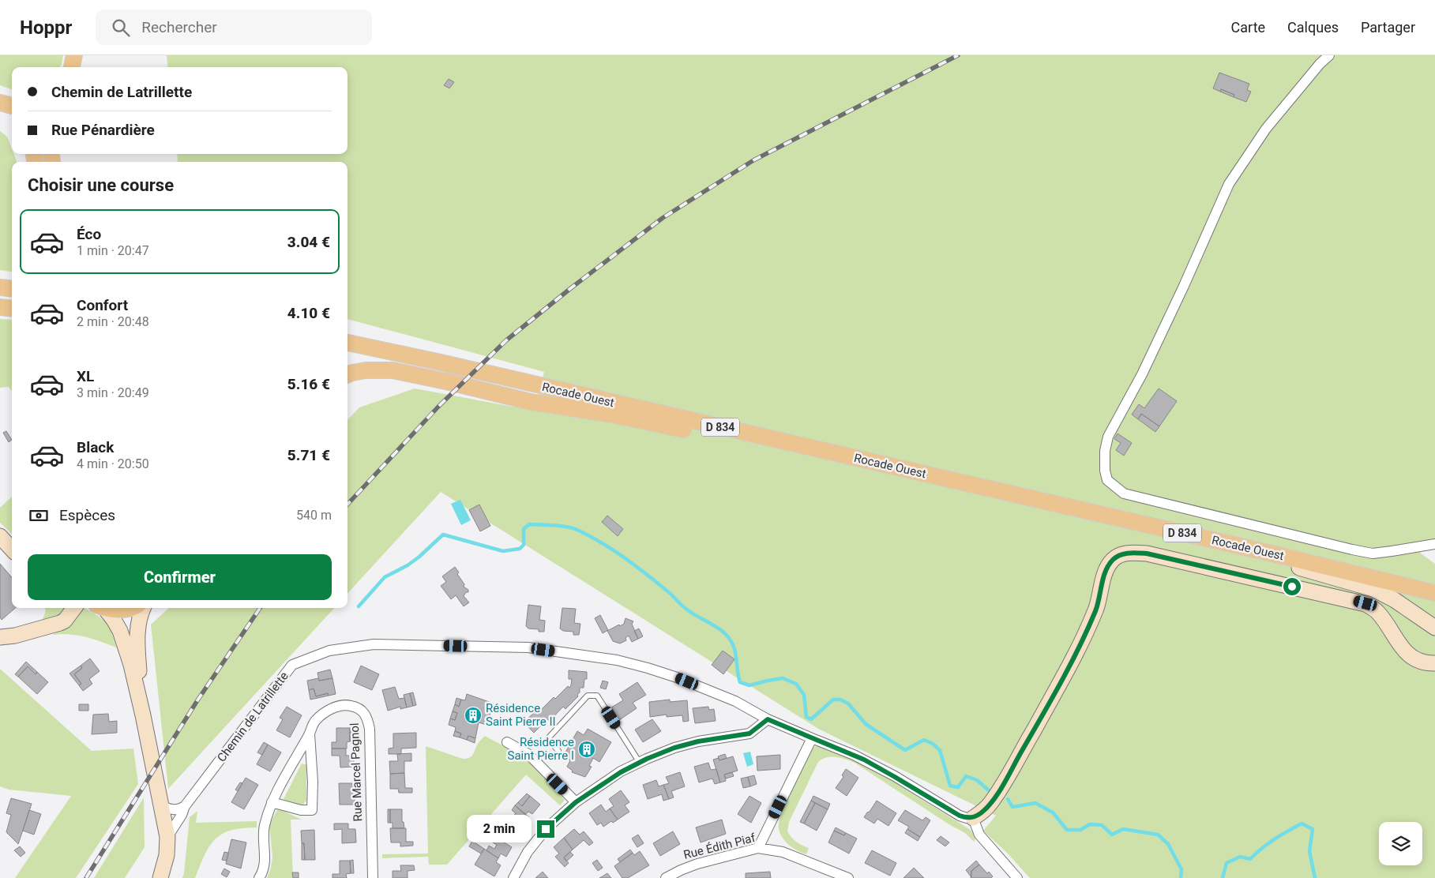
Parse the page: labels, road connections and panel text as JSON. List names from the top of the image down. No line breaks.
{"streets":{"main road":["Rocade Ouest","D 834"],"street":["Chemin de Latrillette","Rue Marcel Pagnol","Rue Édith Piaf"]},"places":{"building":["Résidence Saint Pierre II","Résidence Saint Pierre I"]},"page":{"header":"Hoppr","search":"Rechercher","nav":["Carte","Calques","Partager"],"banner":["Chemin de Latrillette","Rue Pénardière"],"heading":"Choisir une course","list":[{"name":"Éco","note":"1 min · 20:47","value":"3.04 €"},{"name":"Confort","note":"2 min · 20:48","value":"4.10 €"},{"name":"XL","note":"3 min · 20:49","value":"5.16 €"},{"name":"Black","note":"4 min · 20:50","value":"5.71 €"}],"pay":["Espèces","540 m"],"buttons":"Confirmer","bubble":"2 min"}}
